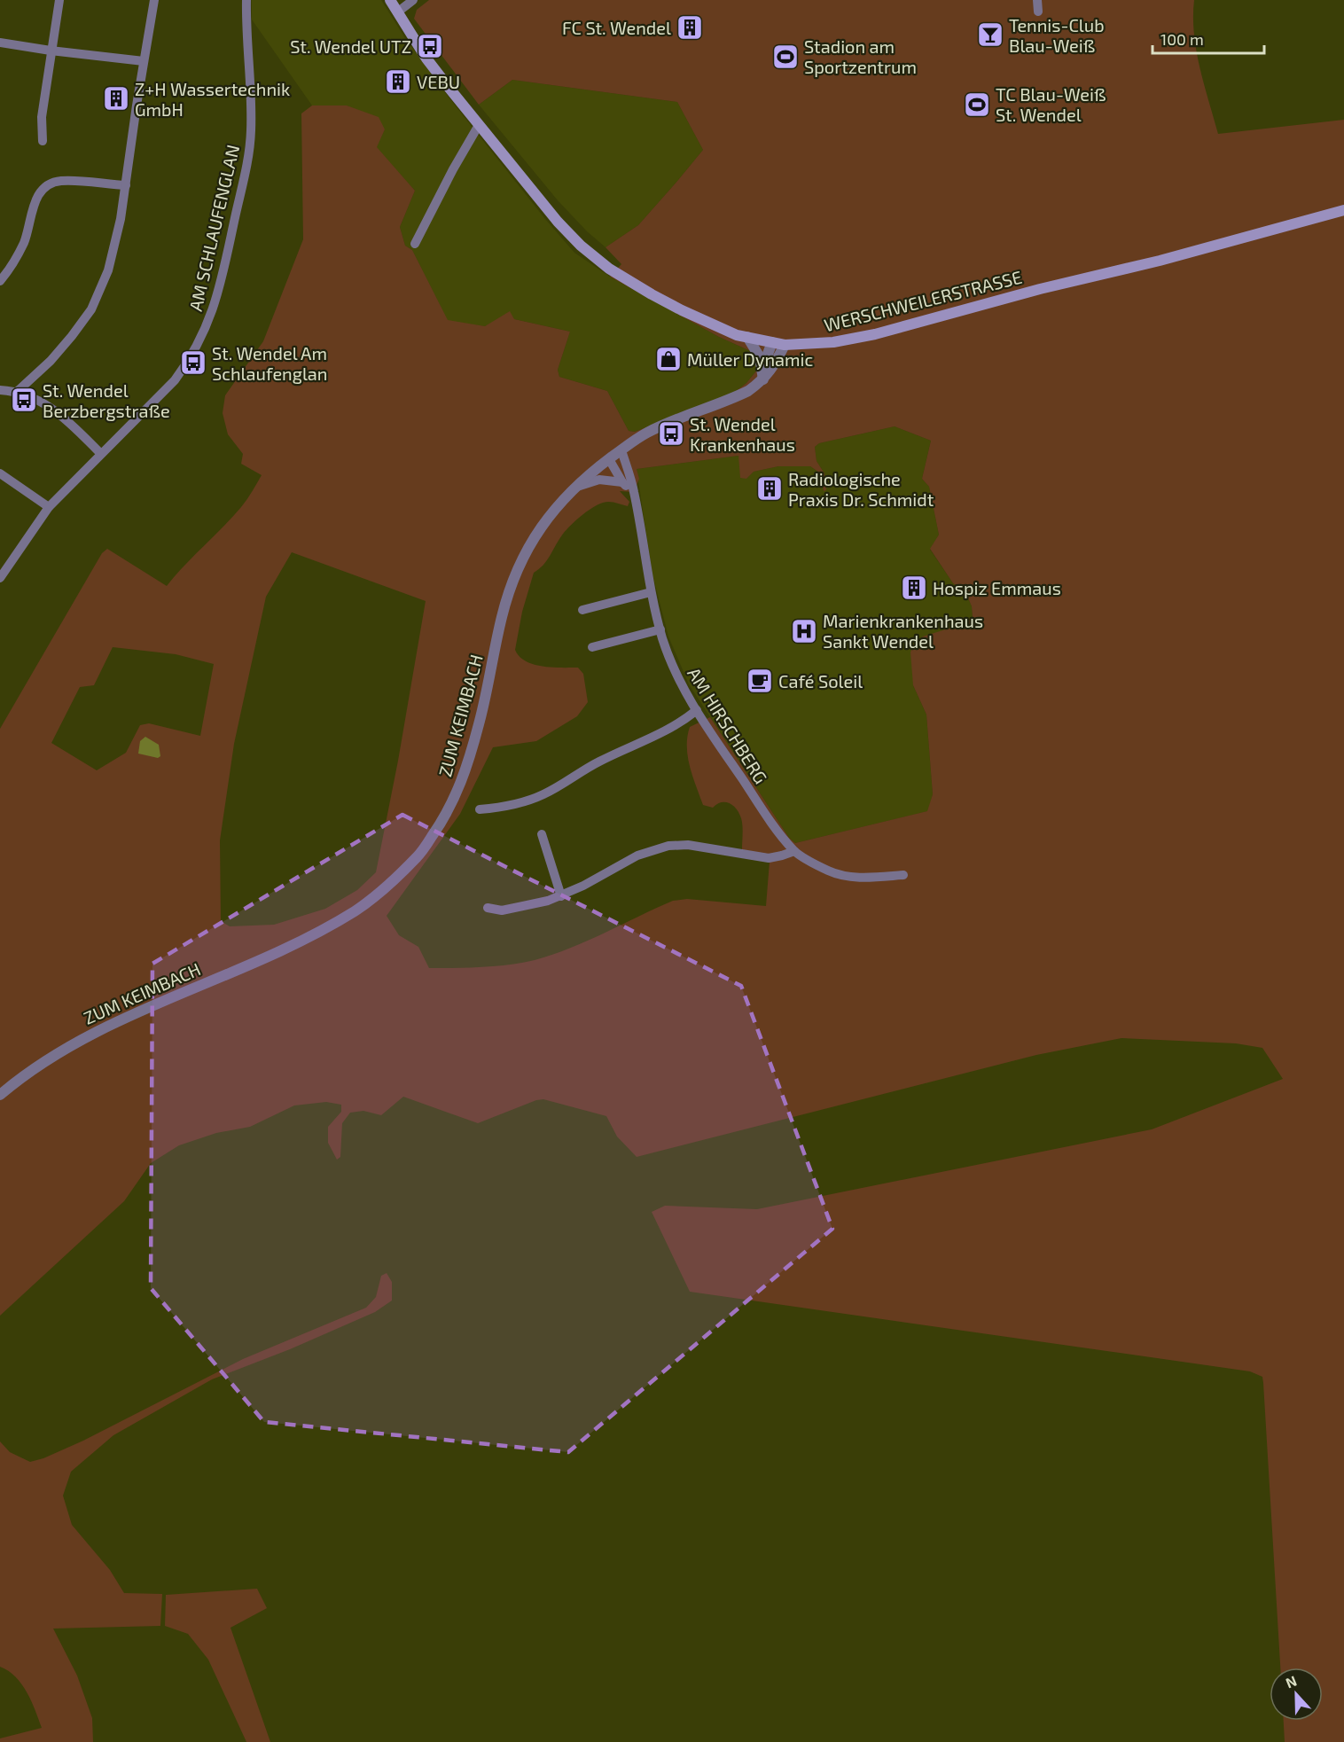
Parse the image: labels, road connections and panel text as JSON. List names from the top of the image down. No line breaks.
{"streets":{"main road":["WERSCHWEILERSTRASSE"],"street":["AM SCHLAUFENGLAN","ZUM KEIMBACH","AM HIRSCHBERG"]},"crossings":[["WERSCHWEILERSTRASSE","ZUM KEIMBACH"],["ZUM KEIMBACH","AM HIRSCHBERG"]],"places":{"building":["FC St. Wendel","VEBU","Z+H Wassertechnik GmbH","Radiologische Praxis Dr. Schmidt","Hospiz Emmaus"],"bar":["Tennis-Club Blau-Weiß"],"bus stop":["St. Wendel UTZ","St. Wendel Am Schlaufenglan","St. Wendel Berzbergstraße","St. Wendel Krankenhaus"],"sports":["Stadion am Sportzentrum","TC Blau-Weiß St. Wendel"],"shop":["Müller Dynamic"],"hospital":["Marienkrankenhaus Sankt Wendel"],"cafe":["Café Soleil"]},"scale_bar":"100 m","north":"top"}
